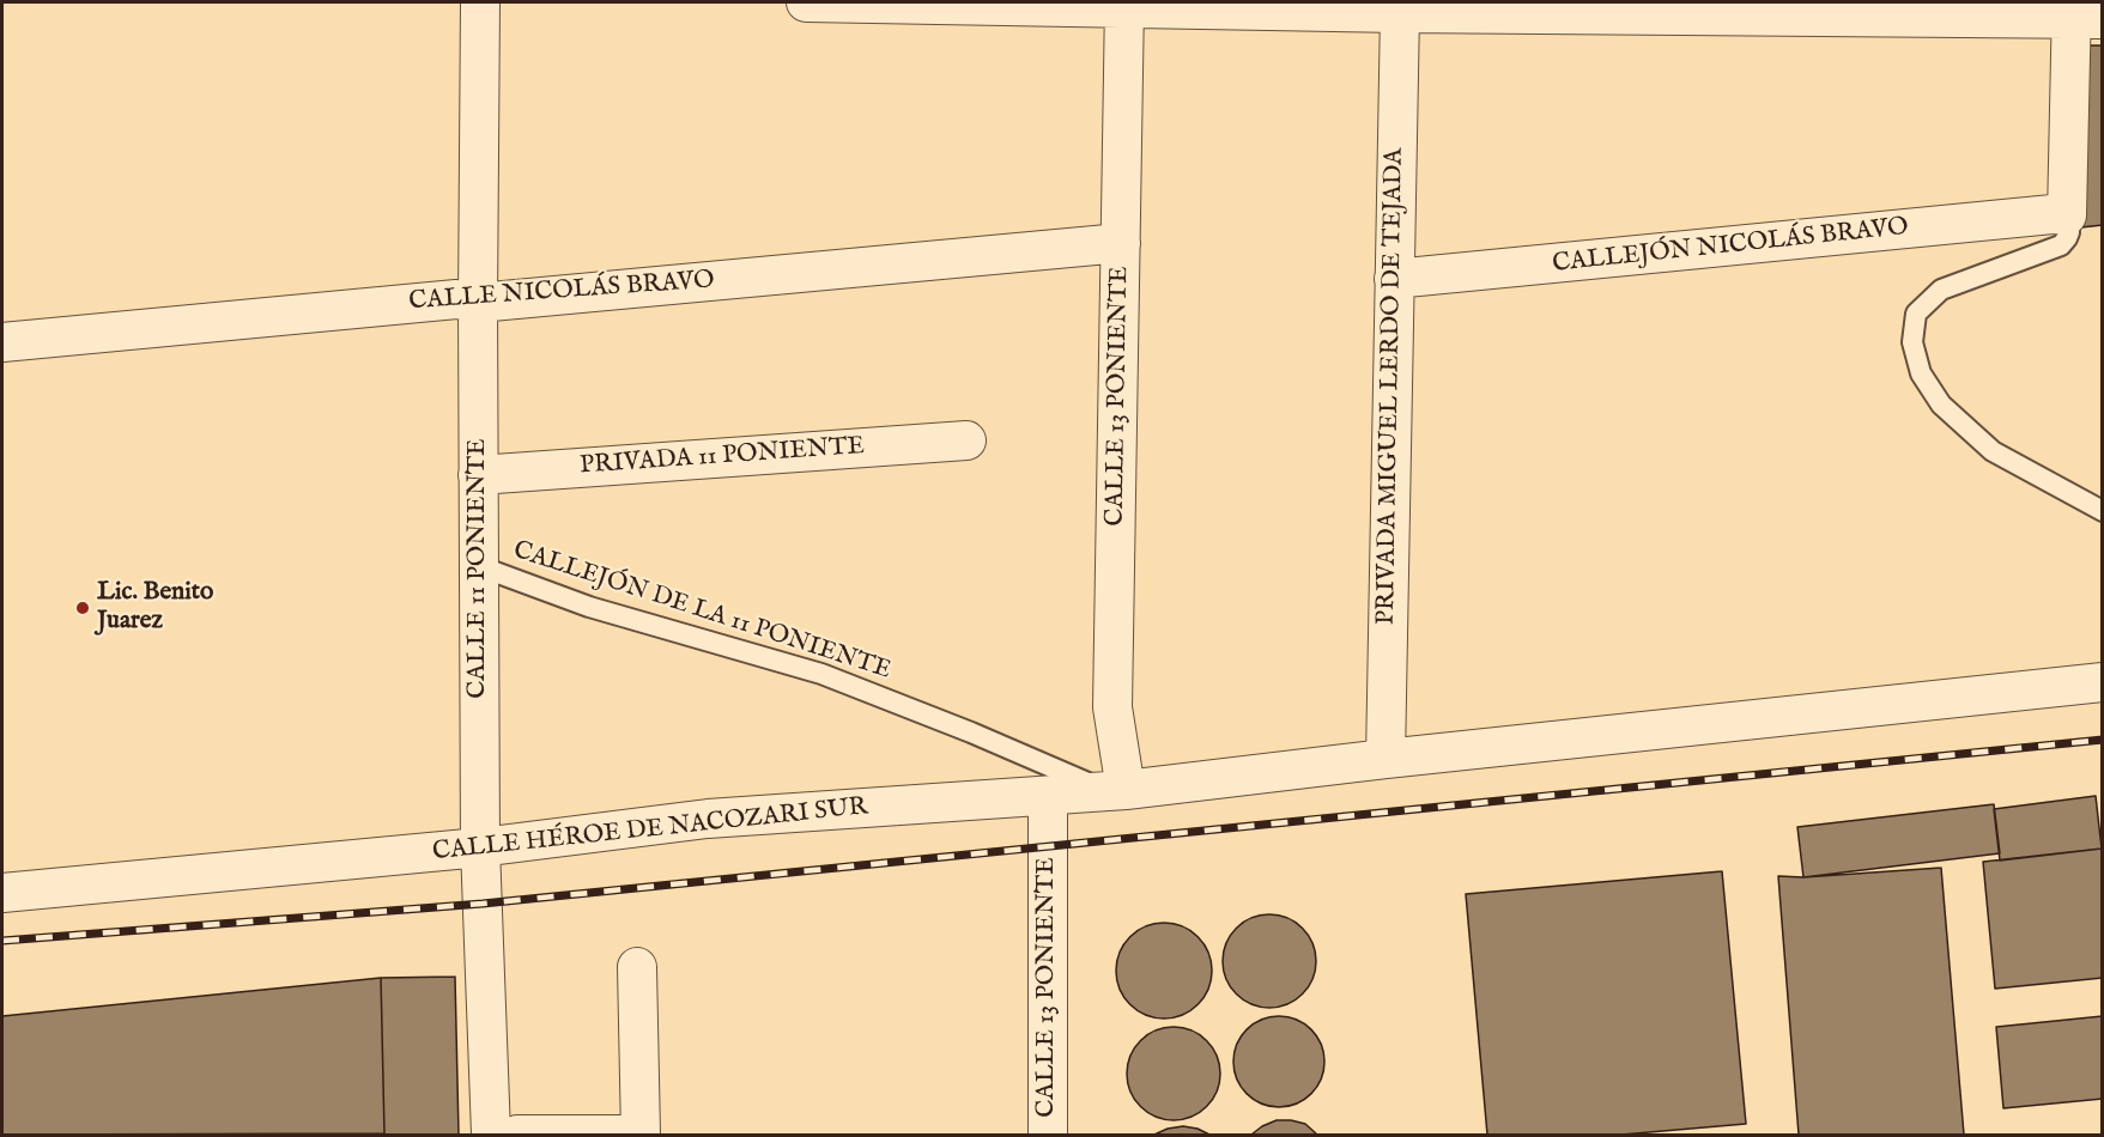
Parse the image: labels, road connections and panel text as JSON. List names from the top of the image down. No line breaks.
{"streets":{"street":["CALLEJÓN NICOLÁS BRAVO","CALLE NICOLÁS BRAVO","PRIVADA MIGUEL LERDO DE TEJADA","CALLE 13 PONIENTE","PRIVADA 11 PONIENTE","CALLE 11 PONIENTE","CALLE HÉROE DE NACOZARI SUR"],"lane":["CALLEJÓN DE LA 11 PONIENTE"]},"crossings":[["CALLEJÓN NICOLÁS BRAVO","PRIVADA MIGUEL LERDO DE TEJADA"],["CALLE NICOLÁS BRAVO","CALLE 13 PONIENTE"],["CALLE NICOLÁS BRAVO","CALLE 11 PONIENTE"],["PRIVADA MIGUEL LERDO DE TEJADA","CALLE HÉROE DE NACOZARI SUR"],["CALLE 13 PONIENTE","CALLEJÓN DE LA 11 PONIENTE"],["CALLE 13 PONIENTE","CALLE HÉROE DE NACOZARI SUR"],["PRIVADA 11 PONIENTE","CALLE 11 PONIENTE"],["CALLE 11 PONIENTE","CALLEJÓN DE LA 11 PONIENTE"],["CALLE 11 PONIENTE","CALLE HÉROE DE NACOZARI SUR"],["CALLEJÓN DE LA 11 PONIENTE","CALLE HÉROE DE NACOZARI SUR"]],"places":["Lic. Benito Juarez"]}
